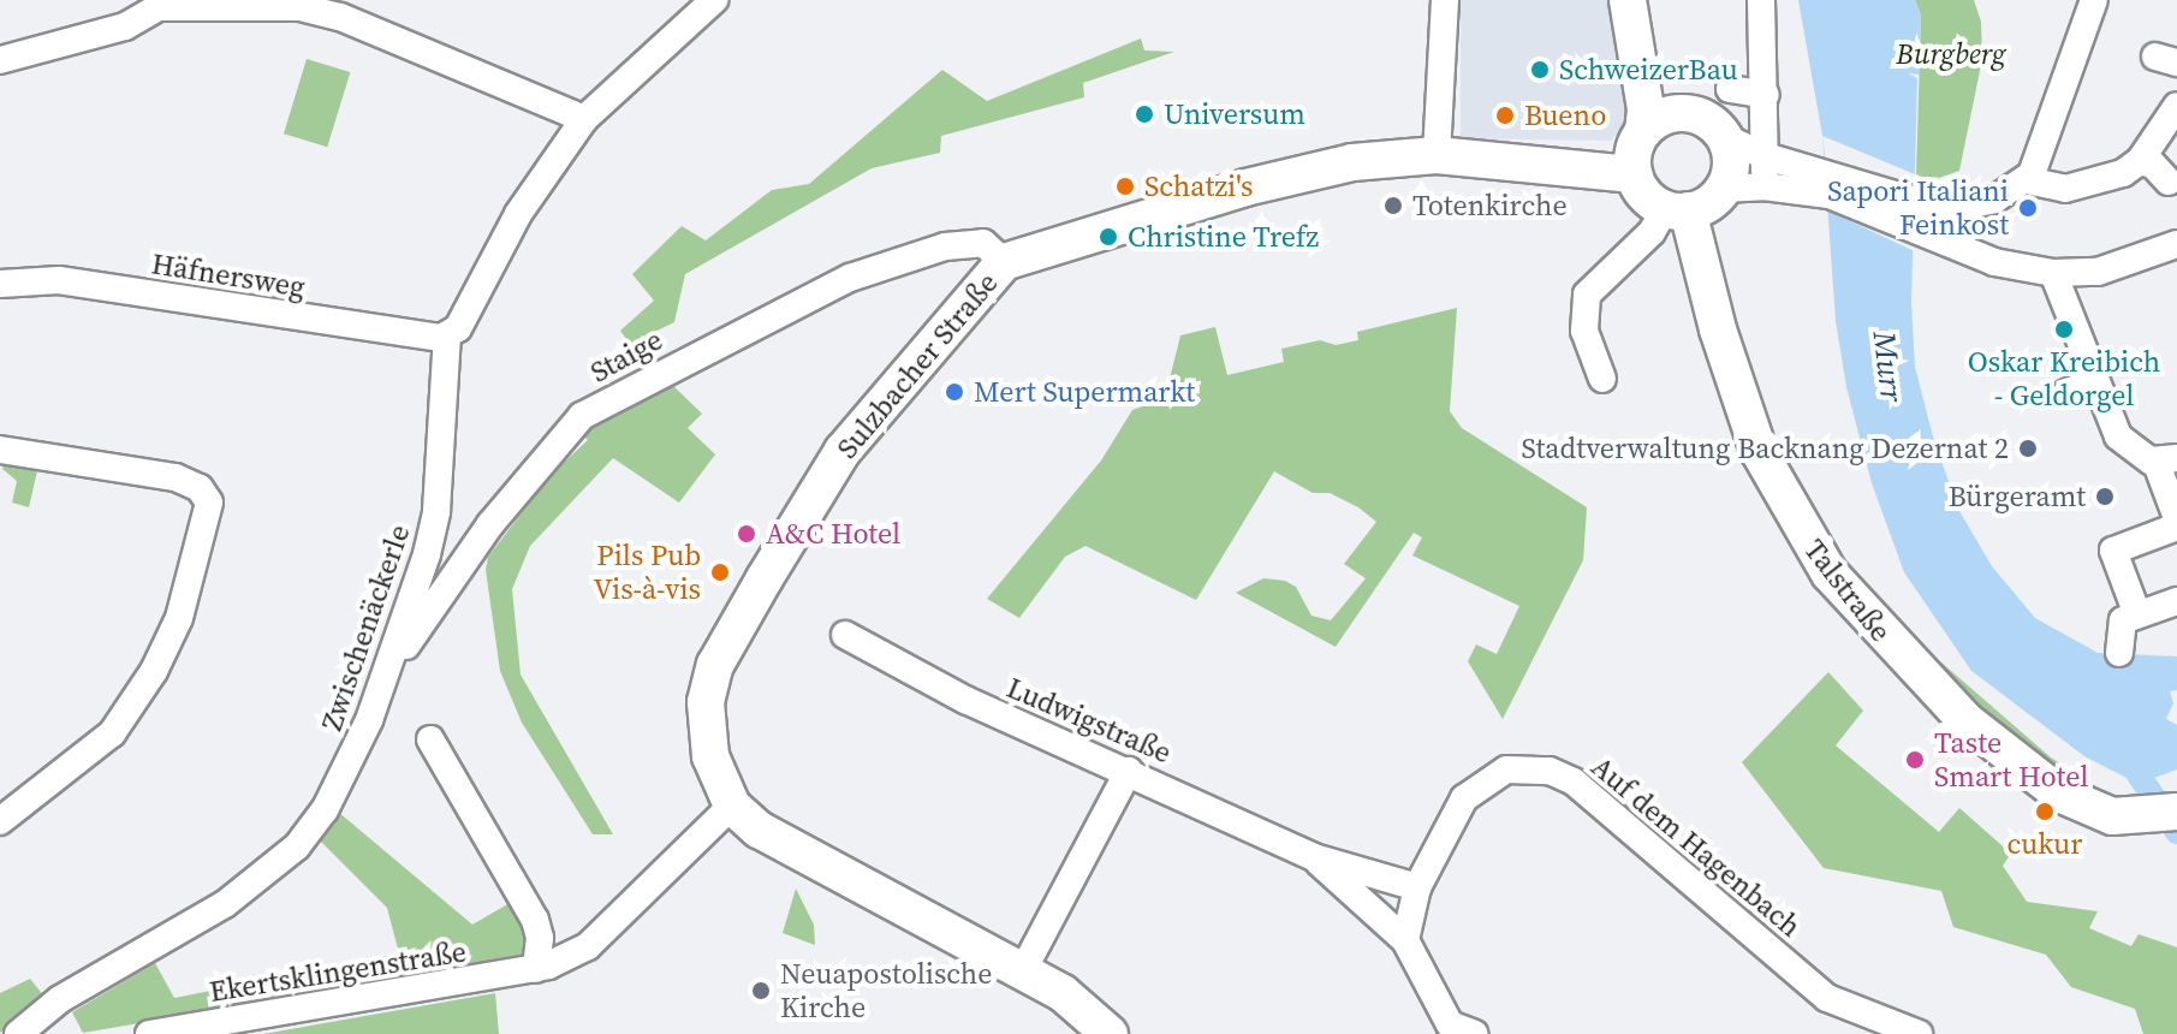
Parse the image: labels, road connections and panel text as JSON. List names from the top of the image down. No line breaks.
{"streets":{"street":["Häfnersweg","Staige","Sulzbacher Straße","Talstraße","Zwischenäckerle","Ludwigstraße","Auf dem Hagenbach","Ekertsklingenstraße"]},"crossings":[["Häfnersweg","Zwischenäckerle"],["Staige","Sulzbacher Straße"],["Staige","Zwischenäckerle"],["Sulzbacher Straße","Talstraße"],["Sulzbacher Straße","Ekertsklingenstraße"],["Ludwigstraße","Auf dem Hagenbach"]],"water":["Murr"],"parks":["Burgberg"],"places":["SchweizerBau","Universum","Bueno","Schatzi's","Totenkirche","Sapori Italiani Feinkost","Christine Trefz","Oskar Kreibich - Geldorgel","Mert Supermarkt","Stadtverwaltung Backnang Dezernat 2","Bürgeramt","A&C Hotel","Pils Pub Vis-à-vis","Taste Smart Hotel","cukur","Neuapostolische Kirche"]}
